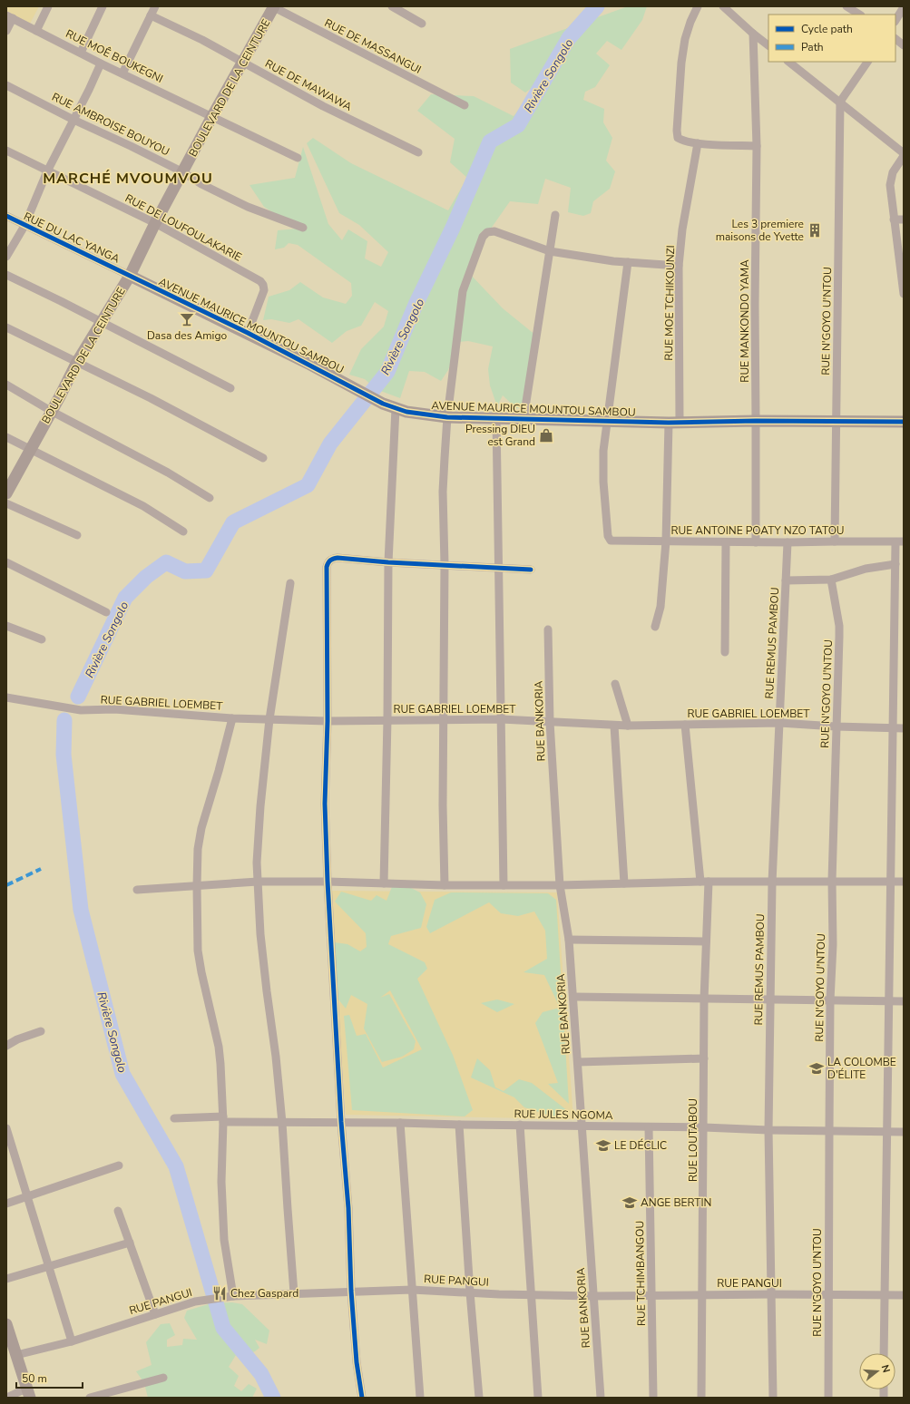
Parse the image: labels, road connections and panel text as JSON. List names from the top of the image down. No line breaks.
{"streets":{"street":["RUE DE MASSANGUI","RUE MOÊ BOUKEGNI","RUE DE MAWAWA","BOULEVARD DE LA CEINTURE","RUE AMBROISE BOUYOU","RUE DE LOUFOULAKARIE","RUE DU LAC YANGA","RUE MOE TCHIKOUNZI","RUE MANKONDO YAMA","RUE N'GOYO U'NTOU","AVENUE MAURICE MOUNTOU SAMBOU","RUE ANTOINE POATY NZO TATOU","RUE REMUS PAMBOU","RUE GABRIEL LOEMBET","RUE BANKORIA","RUE JULES NGOMA","RUE LOUTABOU","RUE TCHIMBANGOU","RUE PANGUI"]},"crossings":[["RUE DE MASSANGUI","BOULEVARD DE LA CEINTURE"],["RUE MOÊ BOUKEGNI","BOULEVARD DE LA CEINTURE"],["RUE DE MAWAWA","BOULEVARD DE LA CEINTURE"],["BOULEVARD DE LA CEINTURE","RUE AMBROISE BOUYOU"],["BOULEVARD DE LA CEINTURE","RUE DE LOUFOULAKARIE"],["BOULEVARD DE LA CEINTURE","RUE DU LAC YANGA"],["BOULEVARD DE LA CEINTURE","AVENUE MAURICE MOUNTOU SAMBOU"],["RUE DE LOUFOULAKARIE","AVENUE MAURICE MOUNTOU SAMBOU"],["RUE DU LAC YANGA","AVENUE MAURICE MOUNTOU SAMBOU"],["RUE MOE TCHIKOUNZI","AVENUE MAURICE MOUNTOU SAMBOU"],["RUE MOE TCHIKOUNZI","RUE ANTOINE POATY NZO TATOU"],["RUE MANKONDO YAMA","AVENUE MAURICE MOUNTOU SAMBOU"],["RUE MANKONDO YAMA","RUE ANTOINE POATY NZO TATOU"],["RUE N'GOYO U'NTOU","AVENUE MAURICE MOUNTOU SAMBOU"],["RUE N'GOYO U'NTOU","RUE ANTOINE POATY NZO TATOU"],["RUE N'GOYO U'NTOU","RUE GABRIEL LOEMBET"],["RUE N'GOYO U'NTOU","RUE JULES NGOMA"],["RUE N'GOYO U'NTOU","RUE PANGUI"],["AVENUE MAURICE MOUNTOU SAMBOU","RUE ANTOINE POATY NZO TATOU"],["RUE ANTOINE POATY NZO TATOU","RUE REMUS PAMBOU"],["RUE REMUS PAMBOU","RUE GABRIEL LOEMBET"],["RUE REMUS PAMBOU","RUE JULES NGOMA"],["RUE REMUS PAMBOU","RUE PANGUI"],["RUE GABRIEL LOEMBET","RUE BANKORIA"],["RUE GABRIEL LOEMBET","RUE LOUTABOU"],["RUE BANKORIA","RUE JULES NGOMA"],["RUE BANKORIA","RUE PANGUI"],["RUE JULES NGOMA","RUE LOUTABOU"],["RUE JULES NGOMA","RUE TCHIMBANGOU"],["RUE LOUTABOU","RUE PANGUI"],["RUE TCHIMBANGOU","RUE PANGUI"]],"districts":["MARCHÉ MVOUMVOU"],"water":["Rivière Songolo"],"places":{"building":["Les 3 premiere maisons de Yvette"],"bar":["Dasa des Amigo"],"shop":["Pressing DIEU est Grand"],"school or university":["LA COLOMBE D'ÉLITE","LE DÉCLIC","ANGE BERTIN"],"restaurant":["Chez Gaspard"]},"legend":["Cycle path","Path"],"scale_bar":"50 m","north":"right"}
